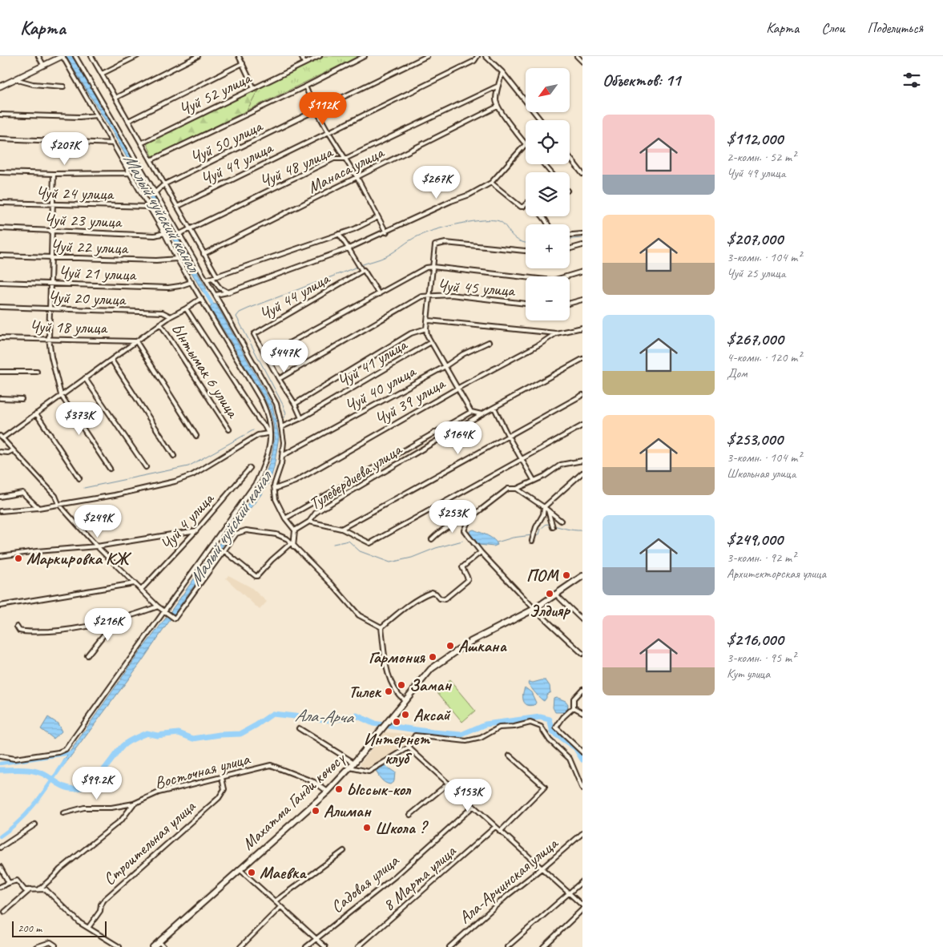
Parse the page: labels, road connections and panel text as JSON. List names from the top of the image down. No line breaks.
{"streets":{"main road":["Махатма Ганди көчөсү"],"street":["Чуй 52 улица","Чуй 50 улица","Чуй 49 улица","Чуй 48 улица","Манаса улица","Чуй 24 улица","Чуй 23 улица","Чуй 22 улица","Чуй 21 улица","Чуй 45 улица","Чуй 44 улица","Чуй 20 улица","Чуй 18 улица","Чуй 41 улица","Ынтымак 6 улица","Чуй 40 улица","Чуй 39 улица","Тулебердиева улица","Чуй 4 улица","Восточная улица","Строительная улица","8 Марта улица","Ала-Арчинская улица","Садовая улица"]},"crossings":[["Чуй 45 улица","Чуй 44 улица"],["Чуй 44 улица","Чуй 41 улица"],["Восточная улица","Махатма Ганди көчөсү"],["Восточная улица","Строительная улица"]],"water":["Малый чуйский канал","Ала-Арча"],"places":["Маркировка КЖ","ПОМ","Элдияр","Ашкана","Гармония","Заман","Тилек","Аксай","Интернет клуб","Ыссык-кол","Алиман","Школа ?","Маевка"],"scale_bar":"200 m","north":"bottom left","page":{"header":"Карта","nav":["Карта","Слои","Поделиться"],"heading":"Объектов: 11","map_buttons":["+","−"],"price":["$112K","$207K","$267K","$447K","$373K","$164K","$253K","$249K","$216K","$99.2K","$153K"],"list":[{"name":"$112,000","note":"2-комн. · 52 m² · Чуй 49 улица"},{"name":"$207,000","note":"3-комн. · 104 m² · Чуй 25 улица"},{"name":"$267,000","note":"4-комн. · 120 m² · Дом"},{"name":"$253,000","note":"3-комн. · 104 m² · Школьная улица"},{"name":"$249,000","note":"3-комн. · 92 m² · Архитекторская улица"},{"name":"$216,000","note":"3-комн. · 95 m² · Кут улица"}],"scale":"200 m"}}
